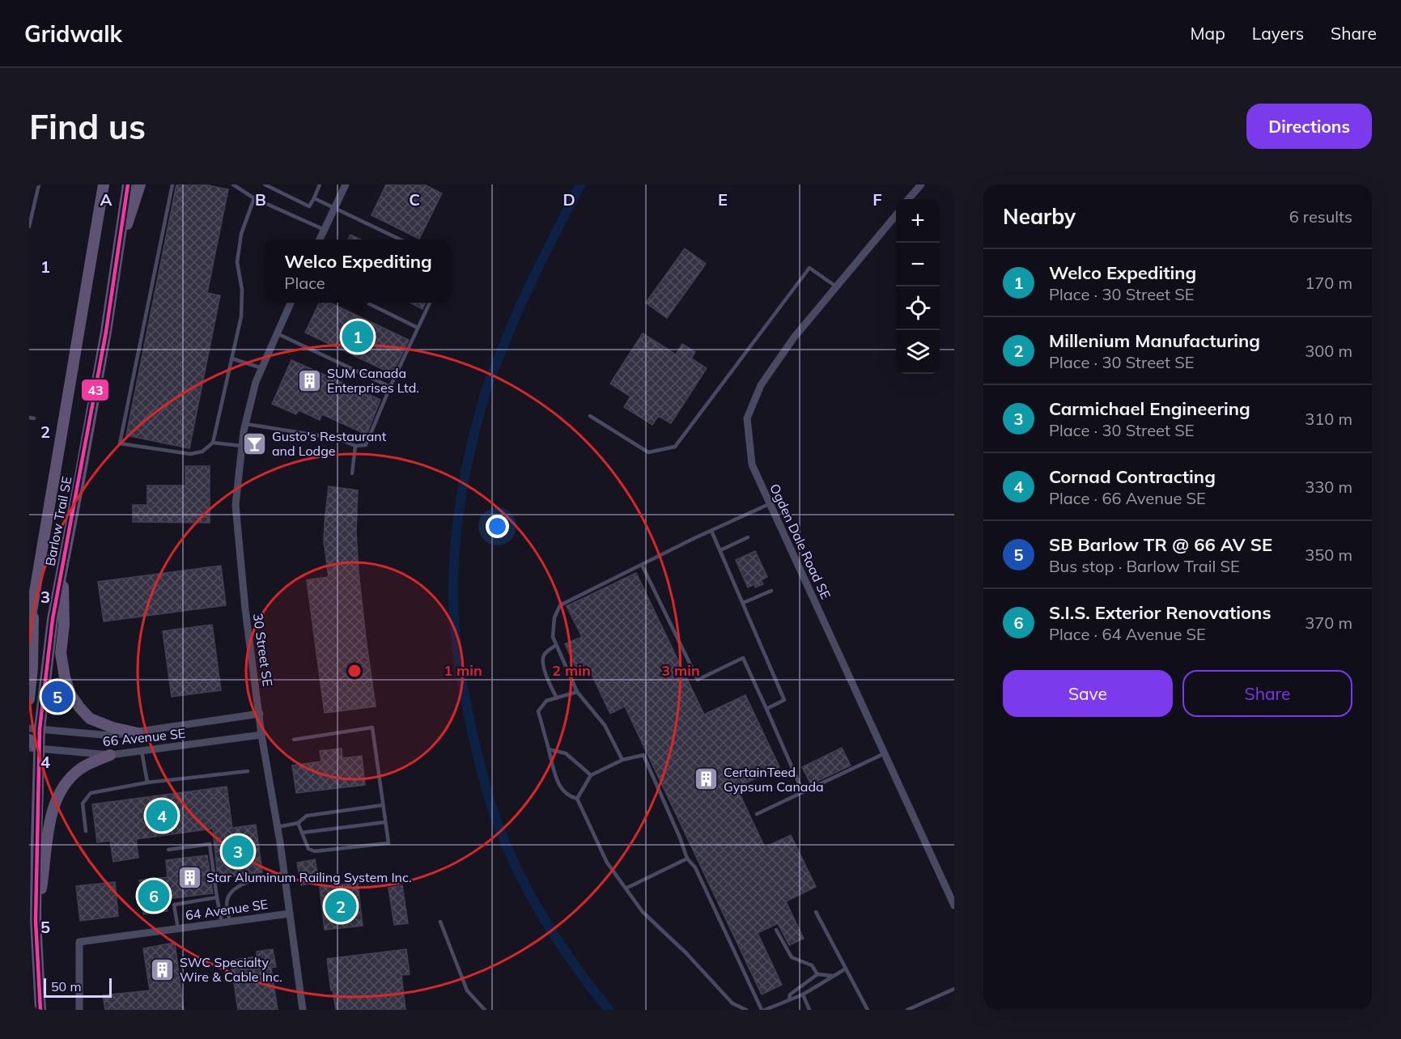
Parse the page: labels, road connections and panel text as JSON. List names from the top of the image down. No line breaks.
{"streets":{"main road":["Barlow Trail SE"],"street":["Ogden Dale Road SE","30 Street SE","66 Avenue SE","64 Avenue SE"]},"crossings":[["Barlow Trail SE","66 Avenue SE"],["30 Street SE","66 Avenue SE"],["30 Street SE","64 Avenue SE"]],"places":{"building":["SUM Canada Enterprises Ltd.","CertainTeed Gypsum Canada","Star Aluminum Railing System Inc.","SWC Specialty Wire & Cable Inc."],"bar":["Gusto's Restaurant and Lodge"]},"lines":["transit line 43"],"scale_bar":"50 m","page":{"header":"Gridwalk","nav":["Map","Layers","Share"],"buttons":["Directions",["Save","Share"]],"title":"Find us","heading":["Nearby","6 results"],"map_buttons":["+","−"],"popup":["Welco Expediting","Place"],"list":[{"mark":"1","name":"Welco Expediting","note":"Place · 30 Street SE","value":"170 m"},{"mark":"2","name":"Millenium Manufacturing","note":"Place · 30 Street SE","value":"300 m"},{"mark":"3","name":"Carmichael Engineering","note":"Place · 30 Street SE","value":"310 m"},{"mark":"4","name":"Cornad Contracting","note":"Place · 66 Avenue SE","value":"330 m"},{"mark":"5","name":"SB Barlow TR @ 66 AV SE","note":"Bus stop · Barlow Trail SE","value":"350 m"},{"mark":"6","name":"S.I.S. Exterior Renovations","note":"Place · 64 Avenue SE","value":"370 m"}],"pins":["1","5","4","3","6","2"],"scale":"50 m"},"grid":{"columns":["A","B","C","D","E","F"],"rows":["1","2","3","4","5"]},"rings":["1 min","2 min","3 min"]}
